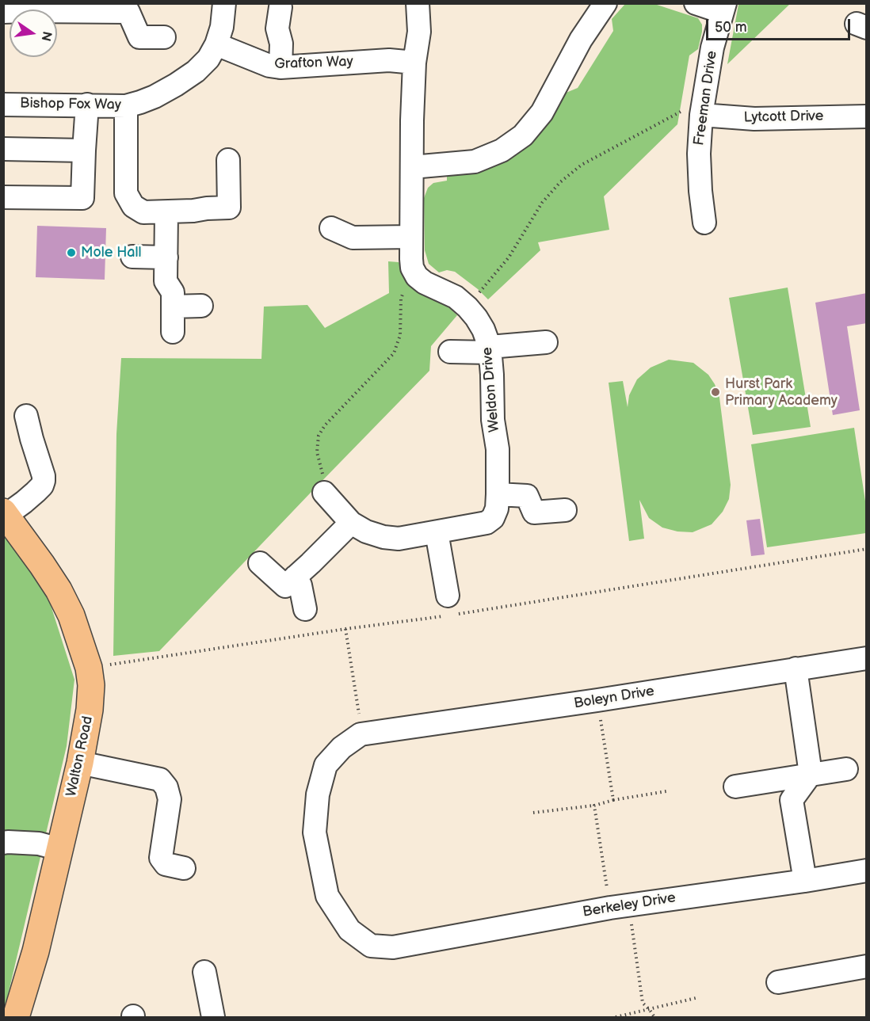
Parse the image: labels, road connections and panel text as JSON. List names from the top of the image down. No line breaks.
{"streets":{"main road":["Walton Road"],"street":["Grafton Way","Freeman Drive","Bishop Fox Way","Lytcott Drive","Weldon Drive","Boleyn Drive","Berkeley Drive"]},"crossings":[["Grafton Way","Bishop Fox Way"],["Freeman Drive","Lytcott Drive"],["Boleyn Drive","Berkeley Drive"]],"places":["Mole Hall","Hurst Park Primary Academy"],"scale_bar":"50 m","north":"right"}
